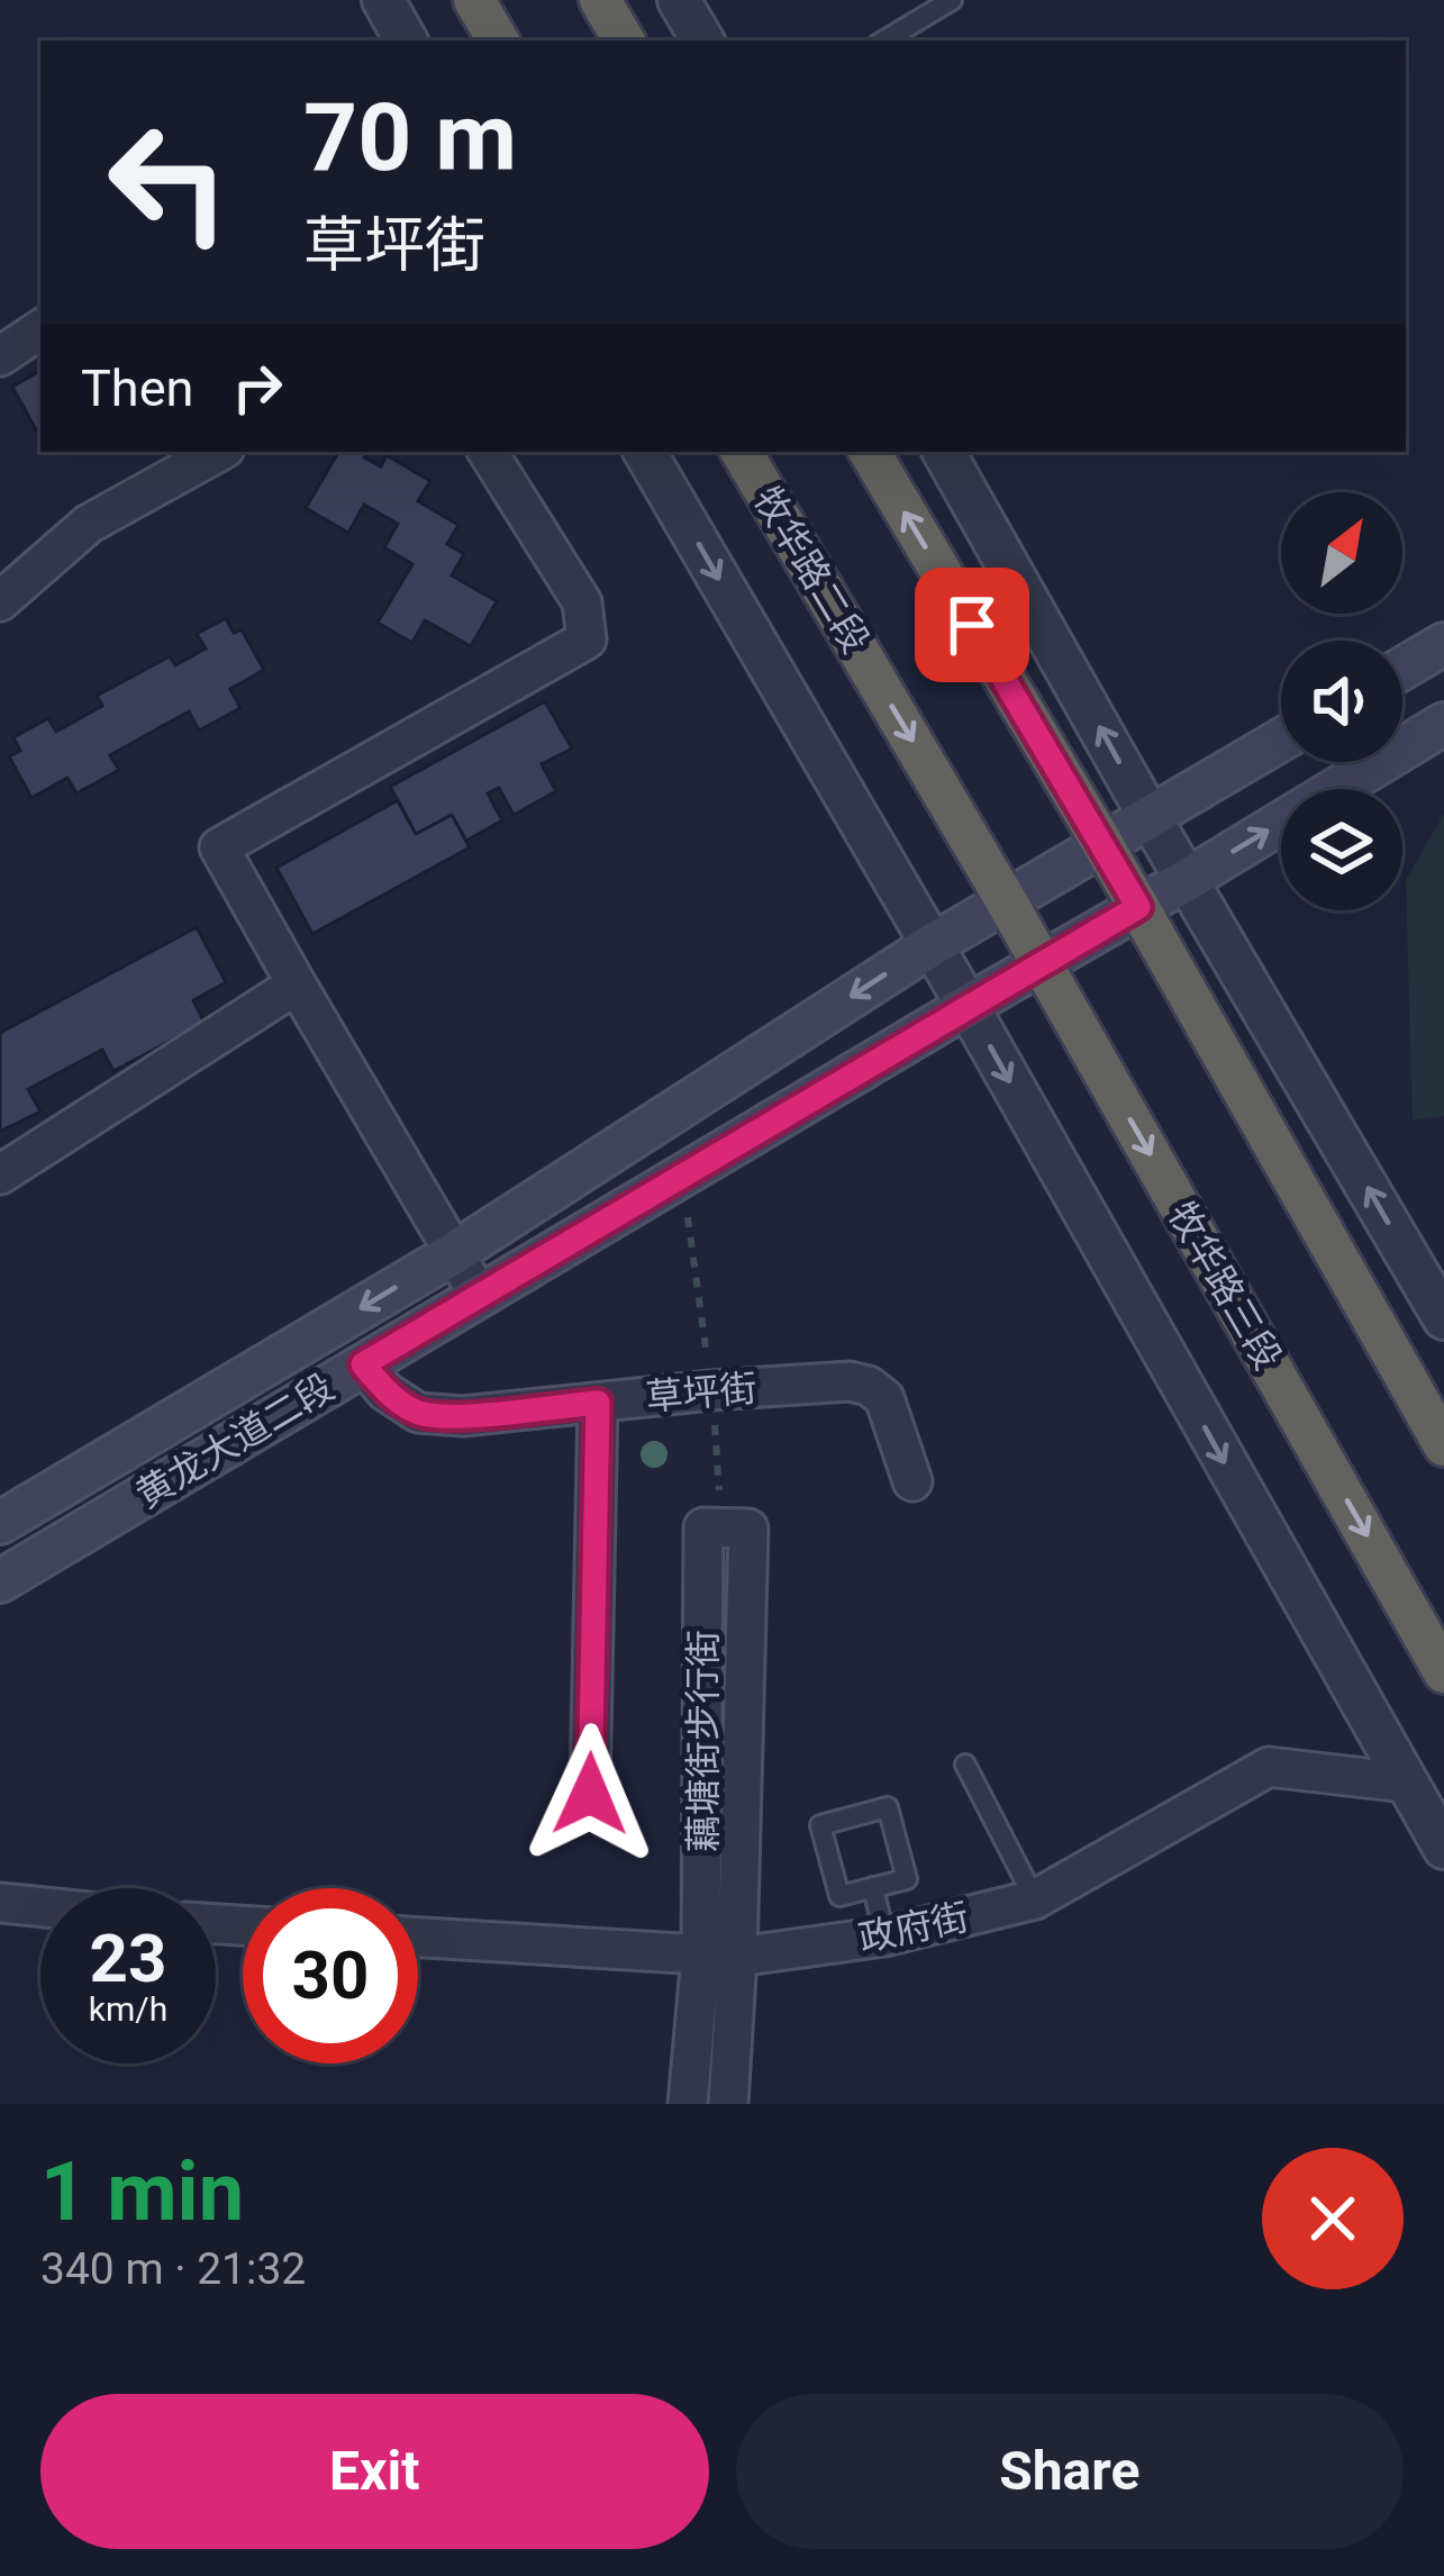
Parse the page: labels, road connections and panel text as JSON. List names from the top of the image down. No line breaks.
{"streets":{"highway":["牧华路二段","牧华路三段"],"main road":["黄龙大道二段"],"street":["草坪街","藕塘街步行街","政府街"]},"crossings":[["牧华路二段","牧华路三段"],["牧华路二段","黄龙大道二段"],["牧华路三段","黄龙大道二段"],["草坪街","黄龙大道二段"],["藕塘街步行街","政府街"]],"north":"top right","page":{"turn":["70 m","草坪街"],"then":"Then","speed":"23 km/h","limit":"30","heading":["1 min","340 m · 21:32"],"buttons":["Exit","Share"]}}
